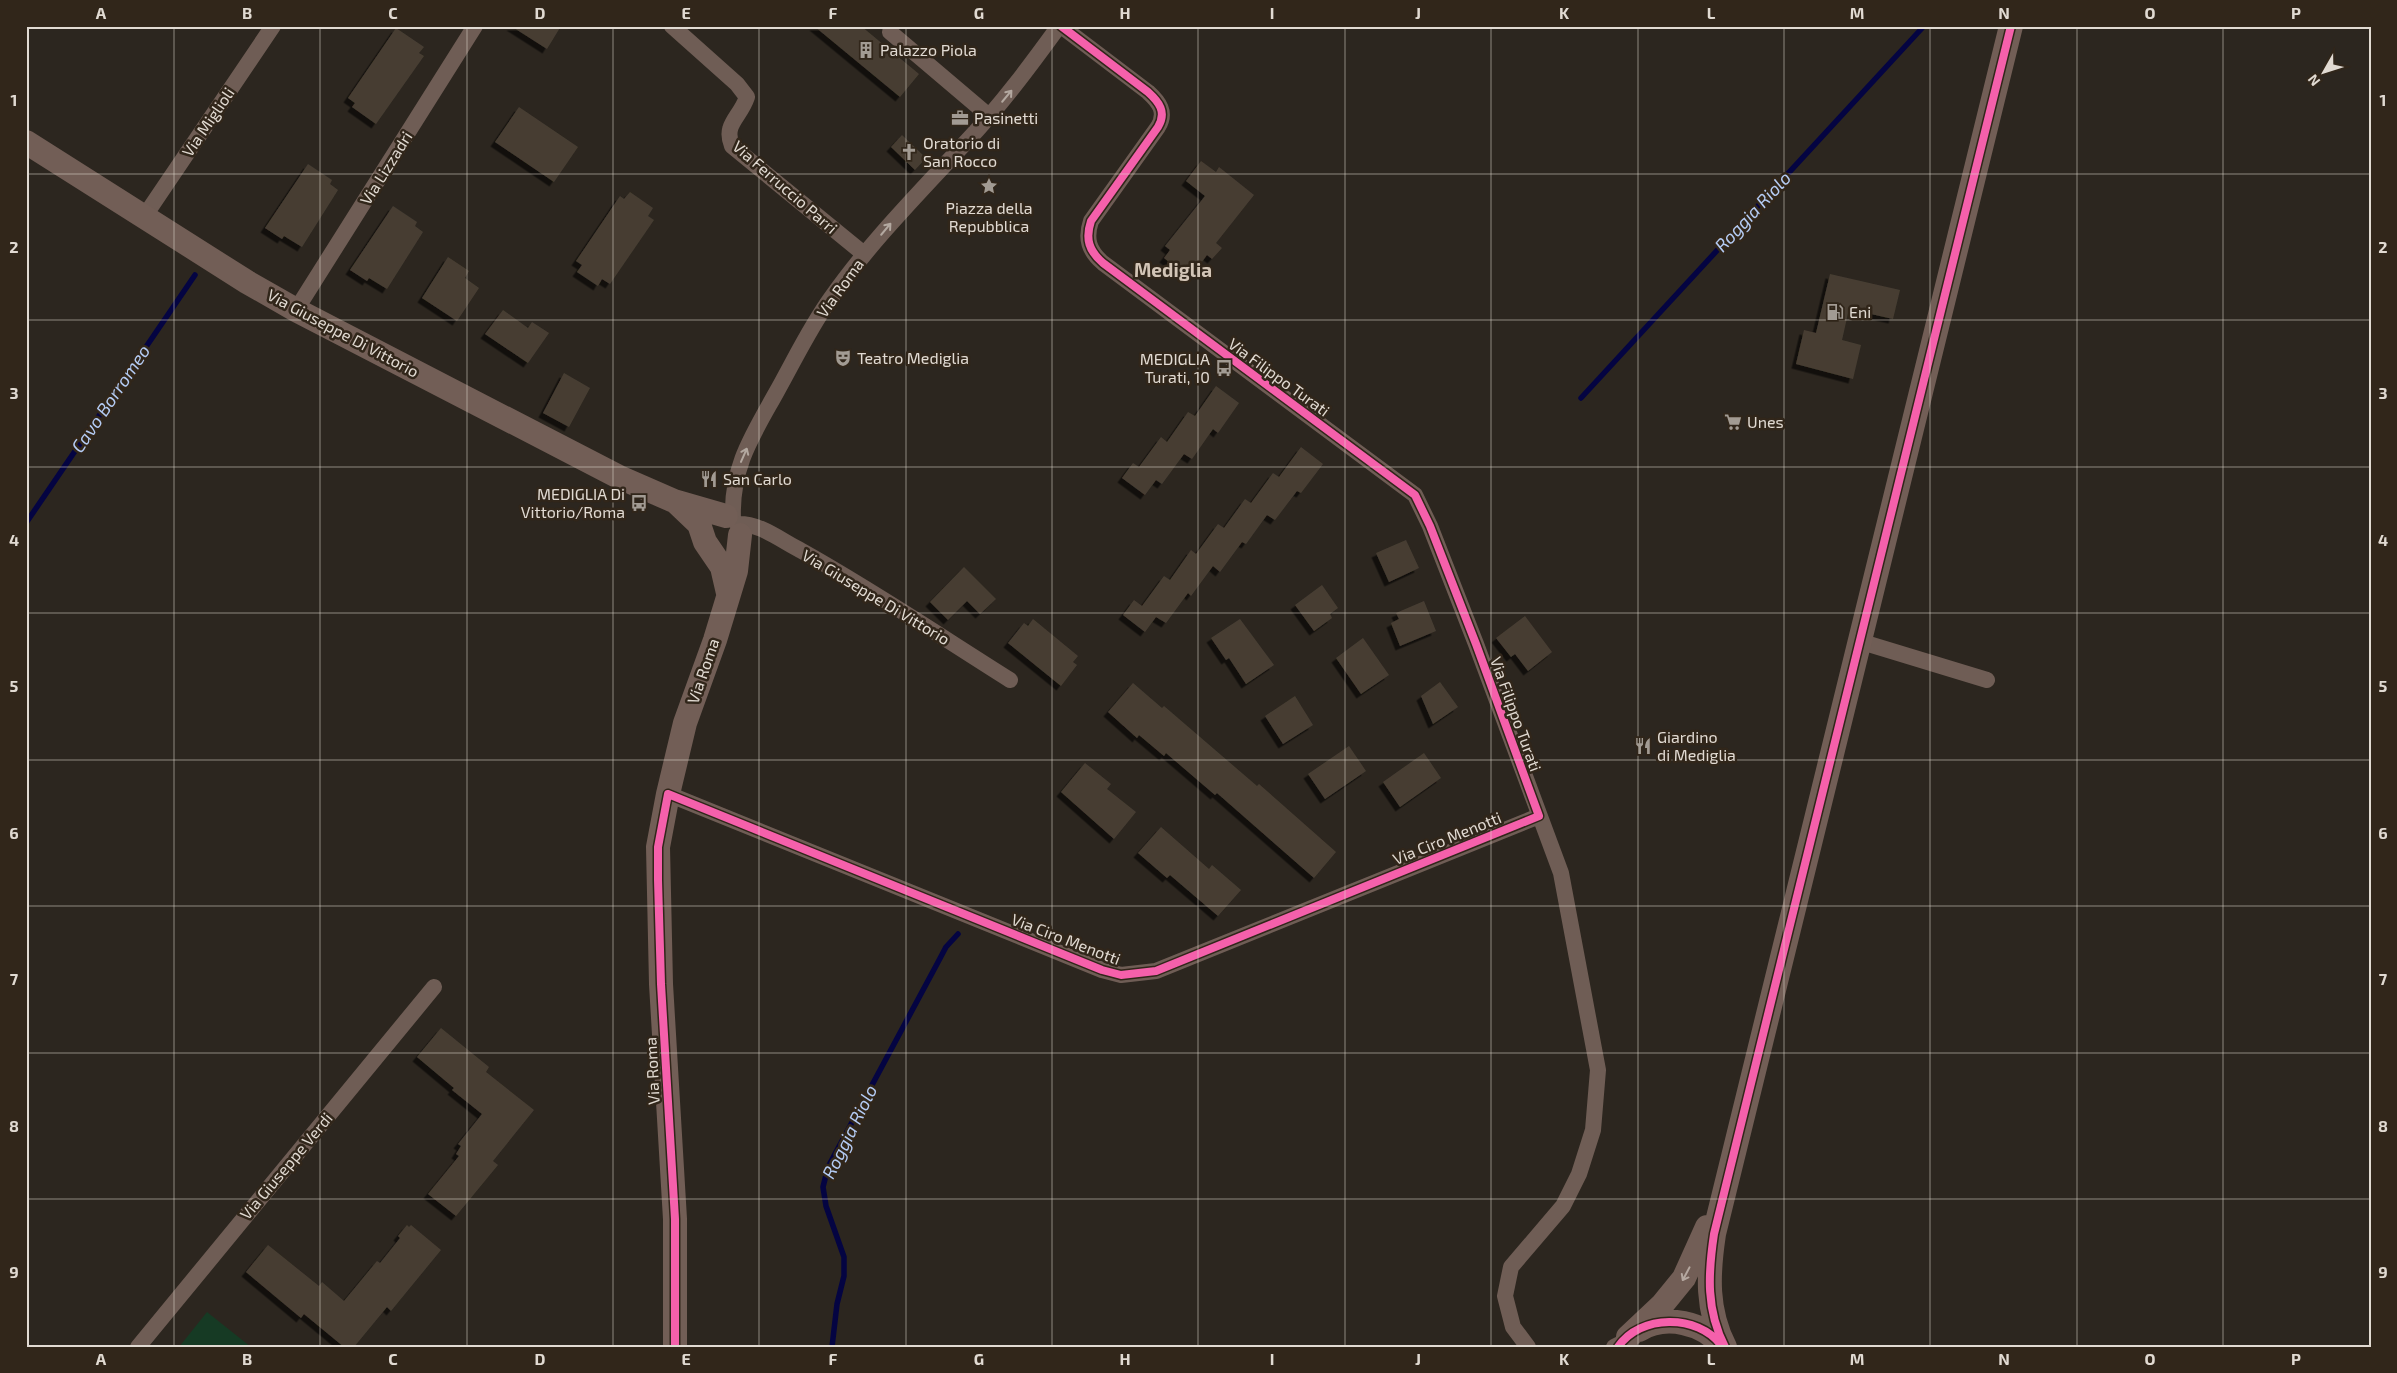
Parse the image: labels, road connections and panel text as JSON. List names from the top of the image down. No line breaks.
{"streets":{"street":["Via Miglioli","Via Lizzadri","Via Ferruccio Parri","Via Roma","Via Giuseppe Di Vittorio","Via Filippo Turati","Via Ciro Menotti","Via Giuseppe Verdi"]},"crossings":[["Via Miglioli","Via Giuseppe Di Vittorio"],["Via Lizzadri","Via Giuseppe Di Vittorio"],["Via Ferruccio Parri","Via Roma"],["Via Roma","Via Giuseppe Di Vittorio"],["Via Roma","Via Filippo Turati"],["Via Roma","Via Ciro Menotti"],["Via Filippo Turati","Via Ciro Menotti"]],"one_way":["Via Roma"],"districts":["Mediglia"],"water":["Roggia Riolo","Cavo Borromeo"],"places":{"building":["Palazzo Piola"],"office":["Pasinetti"],"church":["Oratorio di San Rocco"],"place":["Piazza della Repubblica"],"fuel station":["Eni"],"theatre":["Teatro Mediglia"],"bus stop":["MEDIGLIA Turati, 10","MEDIGLIA Di Vittorio/Roma"],"supermarket":["Unes"],"restaurant":["San Carlo","Giardino di Mediglia"]},"north":"bottom left","grid":{"columns":["A","B","C","D","E","F","G","H","I","J","K","L","M","N","O","P"],"rows":["1","2","3","4","5","6","7","8","9"]}}
